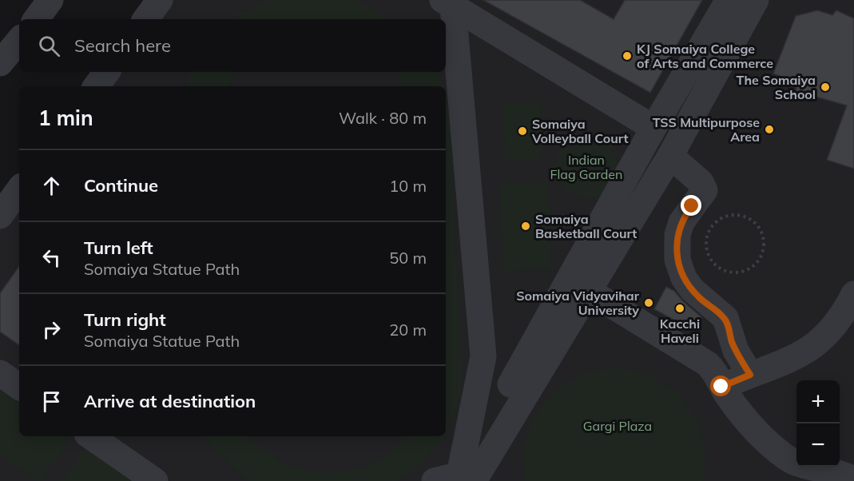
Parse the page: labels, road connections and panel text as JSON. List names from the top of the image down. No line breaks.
{"parks":["Indian Flag Garden","Gargi Plaza"],"places":["KJ Somaiya College of Arts and Commerce","The Somaiya School","TSS Multipurpose Area","Somaiya Volleyball Court","Somaiya Basketball Court","Somaiya Vidyavihar University","Kacchi Haveli"],"page":{"search":"Search here","heading":["1 min","Walk · 80 m"],"list":[["Continue","10 m"],["Turn left","Somaiya Statue Path","50 m"],["Turn right","Somaiya Statue Path","20 m"],"Arrive at destination"],"map_buttons":["+","−"]}}
